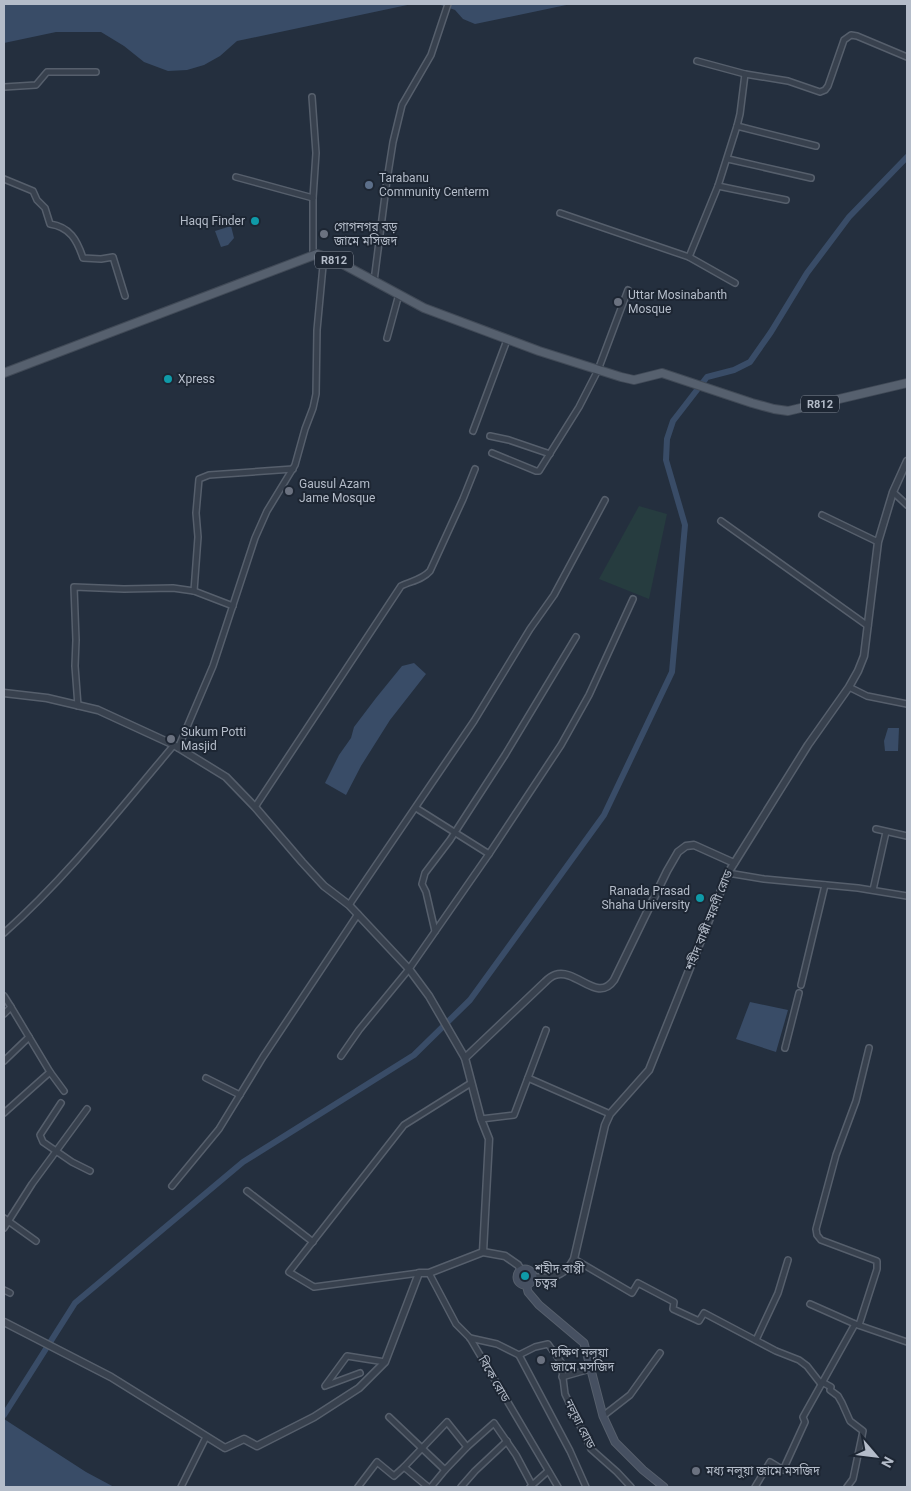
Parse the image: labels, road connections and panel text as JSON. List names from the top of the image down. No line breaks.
{"streets":{"main road":["R812"],"street":["শহীদ বাপ্পী স্মরণী রোড","বিকে রোড","নলুয়া রোড"]},"places":["Tarabanu Community Centerm","Haqq Finder","গোগনগর বড় জামে মসিজদ","Uttar Mosinabanth Mosque","Xpress","Gausul Azam Jame Mosque","Sukum Potti Masjid","Ranada Prasad Shaha University","শহীদ বাপ্পী চত্বর","দক্ষিণ নলুয়া জামে মসজিদ","মধ্য নলুয়া জামে মসজিদ"],"north":"bottom right"}
